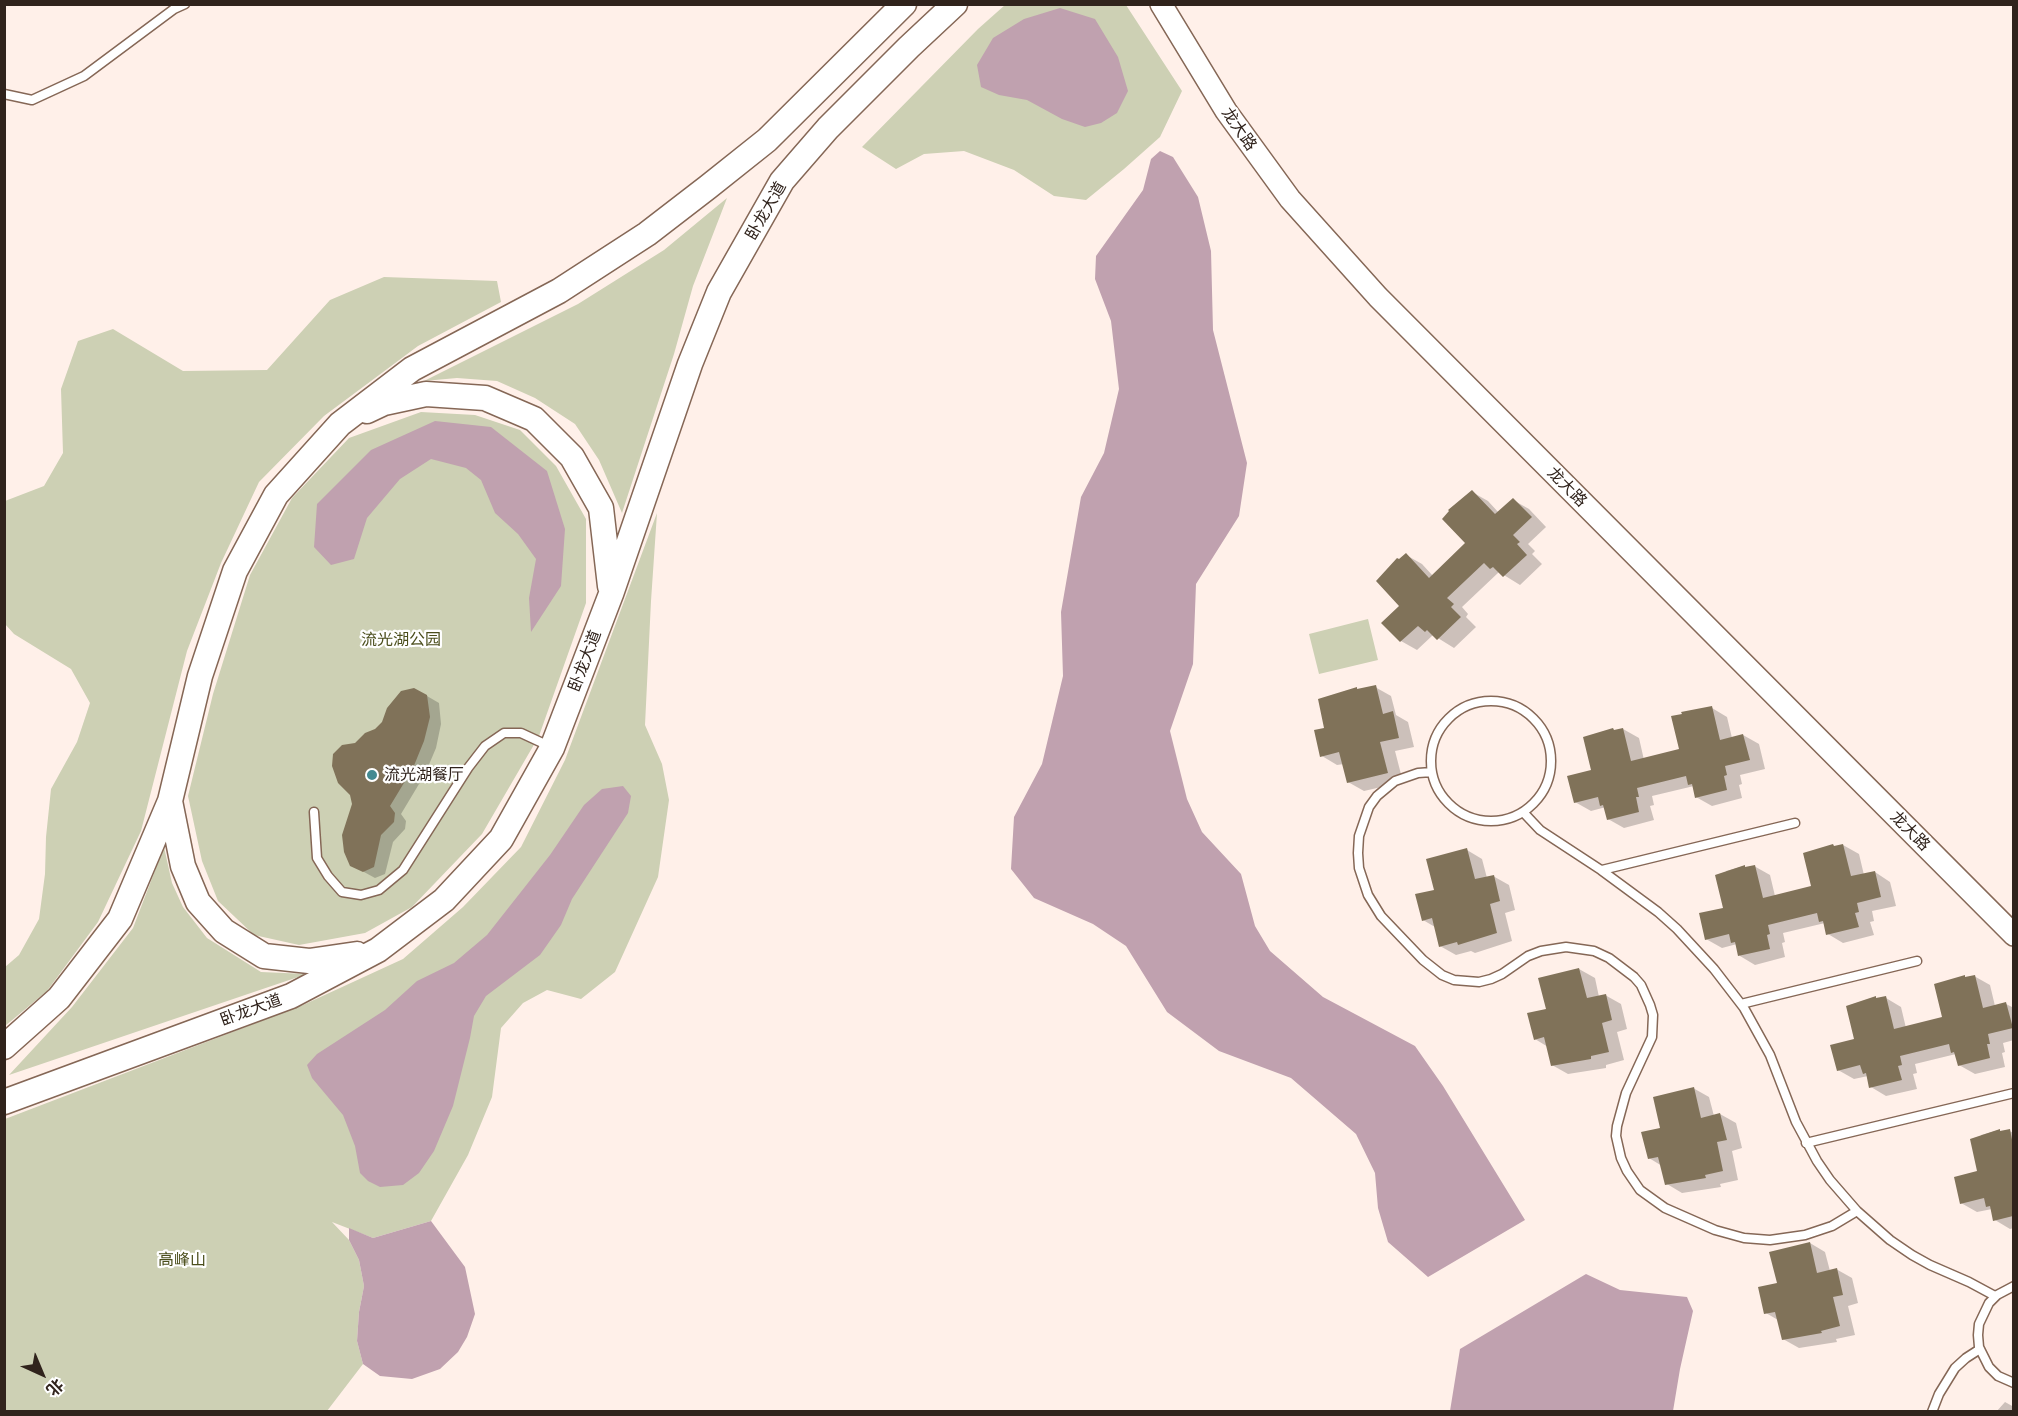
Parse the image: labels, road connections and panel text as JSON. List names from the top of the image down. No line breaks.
{"streets":{"main road":["卧龙大道"],"street":["龙大路"]},"parks":["流光湖公园","高峰山"],"places":["流光湖餐厅"],"north":"bottom right"}
